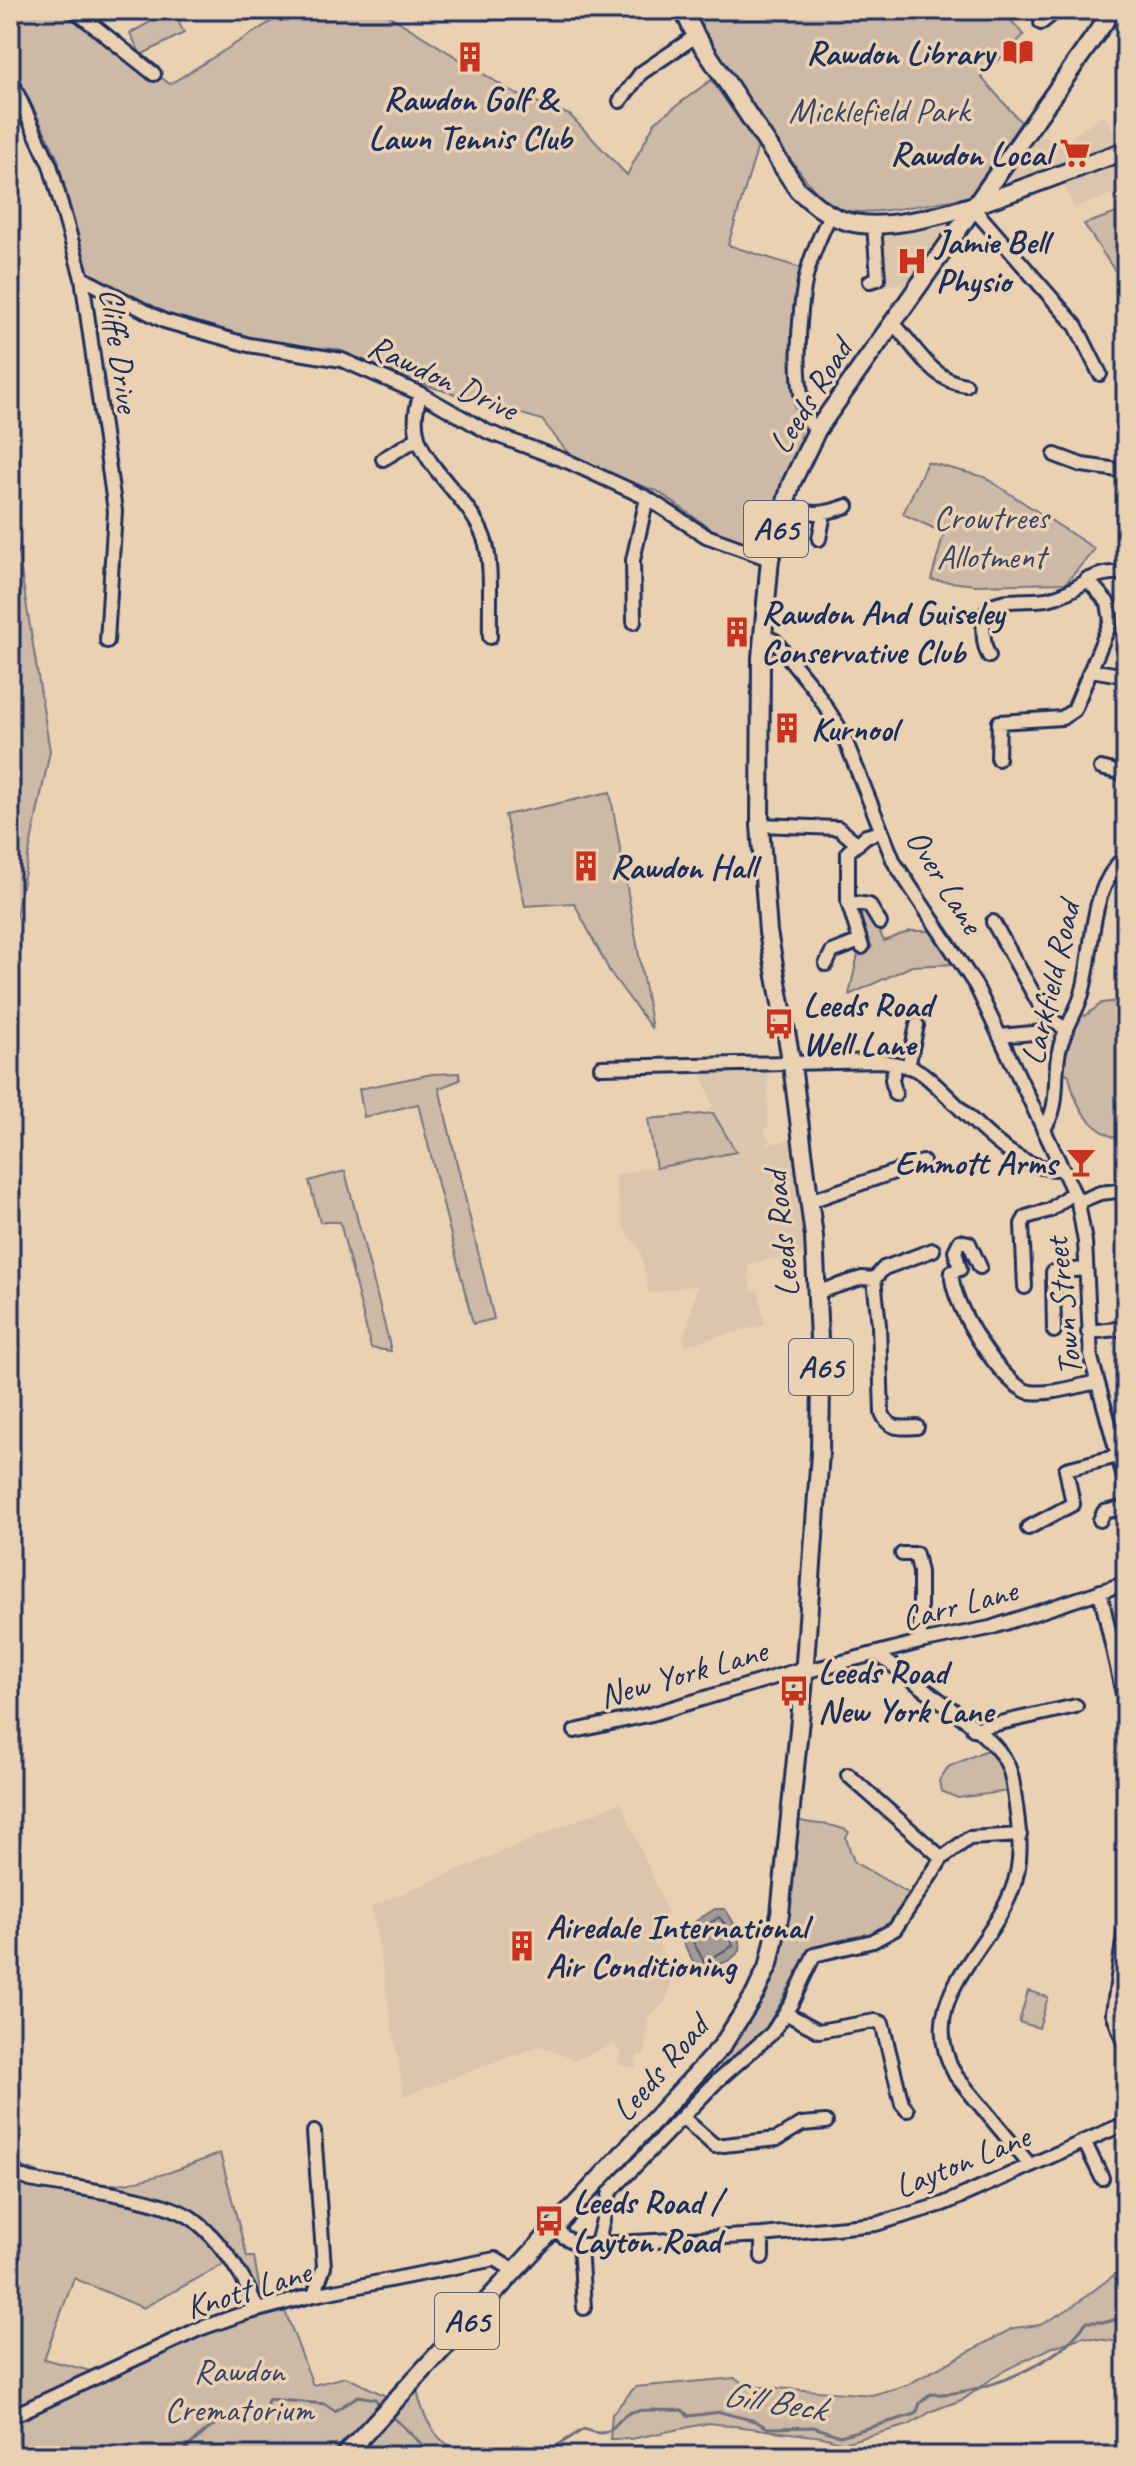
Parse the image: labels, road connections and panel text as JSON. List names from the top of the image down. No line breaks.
{"streets":{"main road":["Leeds Road","A65"],"street":["Cliffe Drive","Rawdon Drive","Over Lane","Larkfield Road","Town Street","Carr Lane","New York Lane","Layton Lane","Knott Lane"]},"crossings":[["Cliffe Drive","Rawdon Drive"],["Rawdon Drive","Leeds Road"],["Leeds Road","A65"],["Leeds Road","Over Lane"],["Leeds Road","Carr Lane"],["Leeds Road","New York Lane"],["Leeds Road","Knott Lane"],["Over Lane","Larkfield Road"],["Over Lane","Town Street"],["Larkfield Road","Town Street"],["Carr Lane","New York Lane"]],"water":["Gill Beck"],"parks":["Micklefield Park","Crowtrees Allotment","Rawdon Crematorium"],"places":{"library":["Rawdon Library"],"building":["Rawdon Golf & Lawn Tennis Club","Rawdon And Guiseley Conservative Club","Kurnool","Rawdon Hall","Airedale International Air Conditioning"],"supermarket":["Rawdon Local"],"hospital":["Jamie Bell Physio"],"bus stop":["Leeds Road Well Lane","Leeds Road New York Lane","Leeds Road / Layton Road"],"bar":["Emmott Arms"]}}
